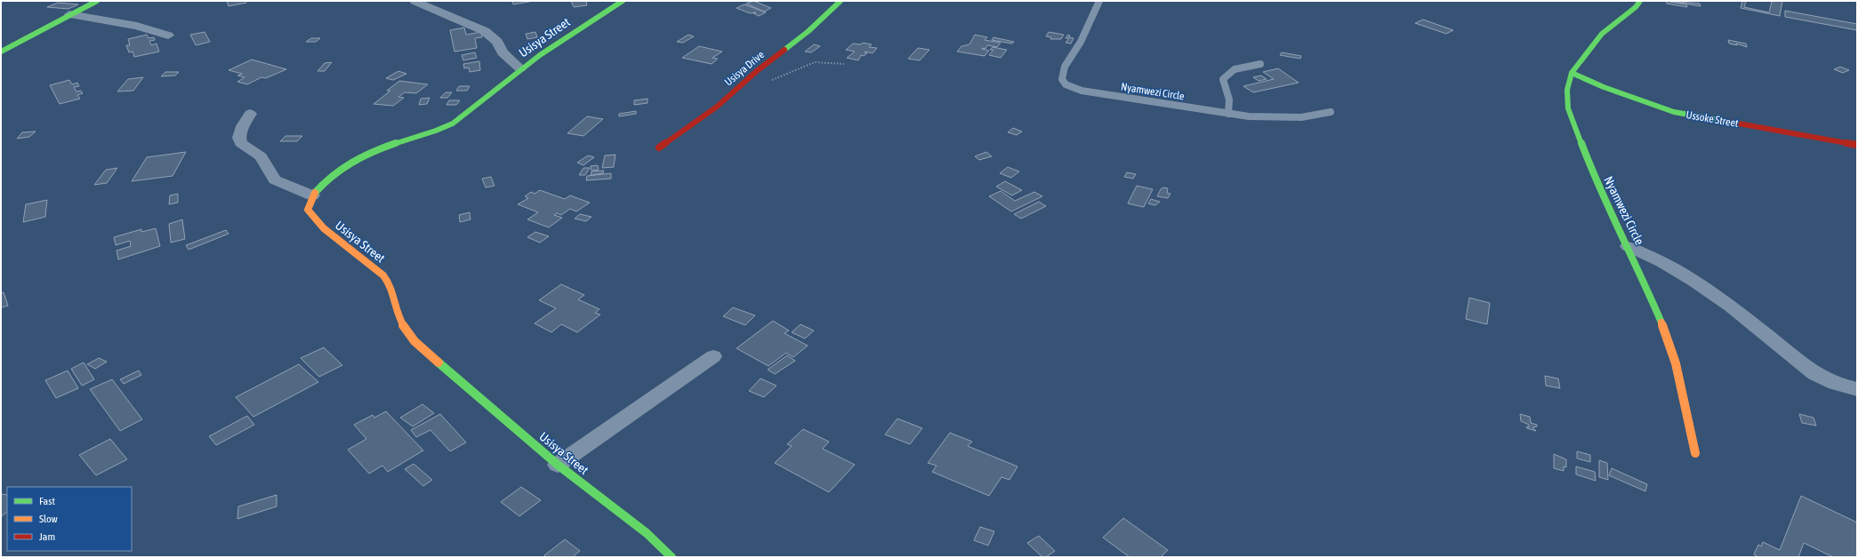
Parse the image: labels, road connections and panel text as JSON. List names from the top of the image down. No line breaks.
{"streets":{"street":["Usisya Street","Usisya Drive","Nyamwezi Circle","Ussoke Street"]},"crossings":[["Nyamwezi Circle","Ussoke Street"]],"legend":["Fast","Slow","Jam"]}
